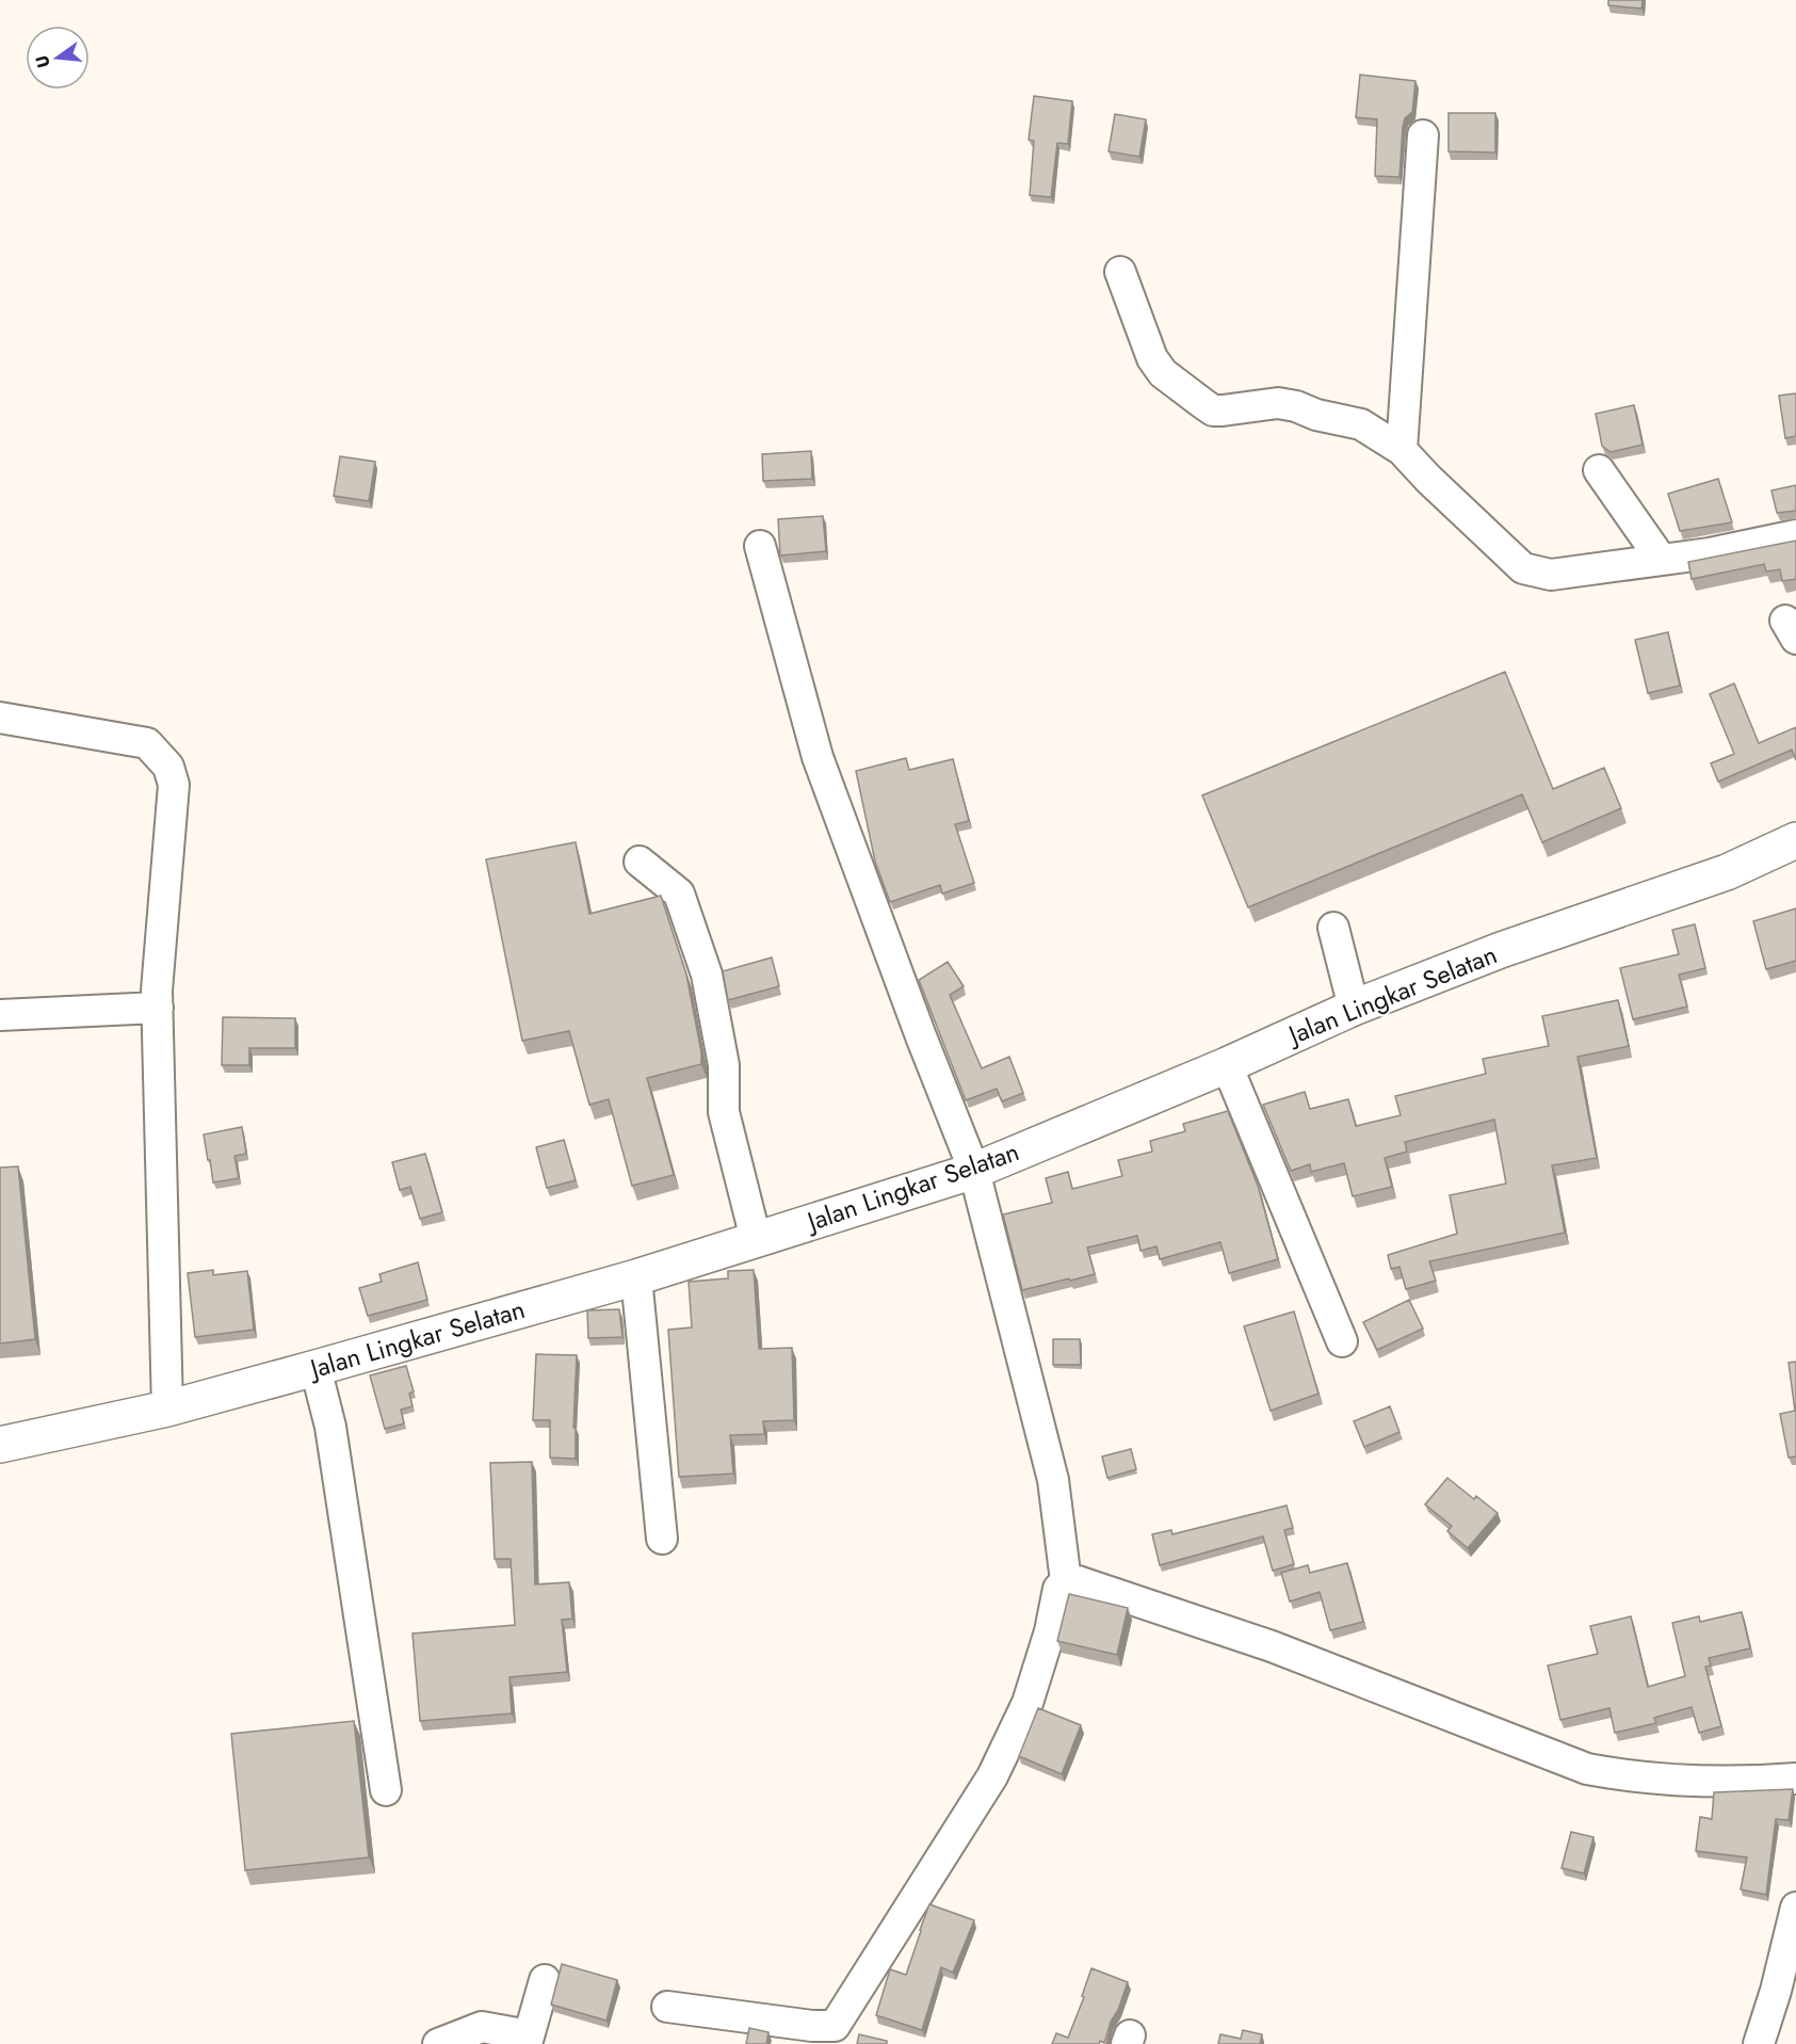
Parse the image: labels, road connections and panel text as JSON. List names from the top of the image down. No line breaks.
{"streets":{"highway":["Jalan Lingkar Selatan"]},"north":"left"}
